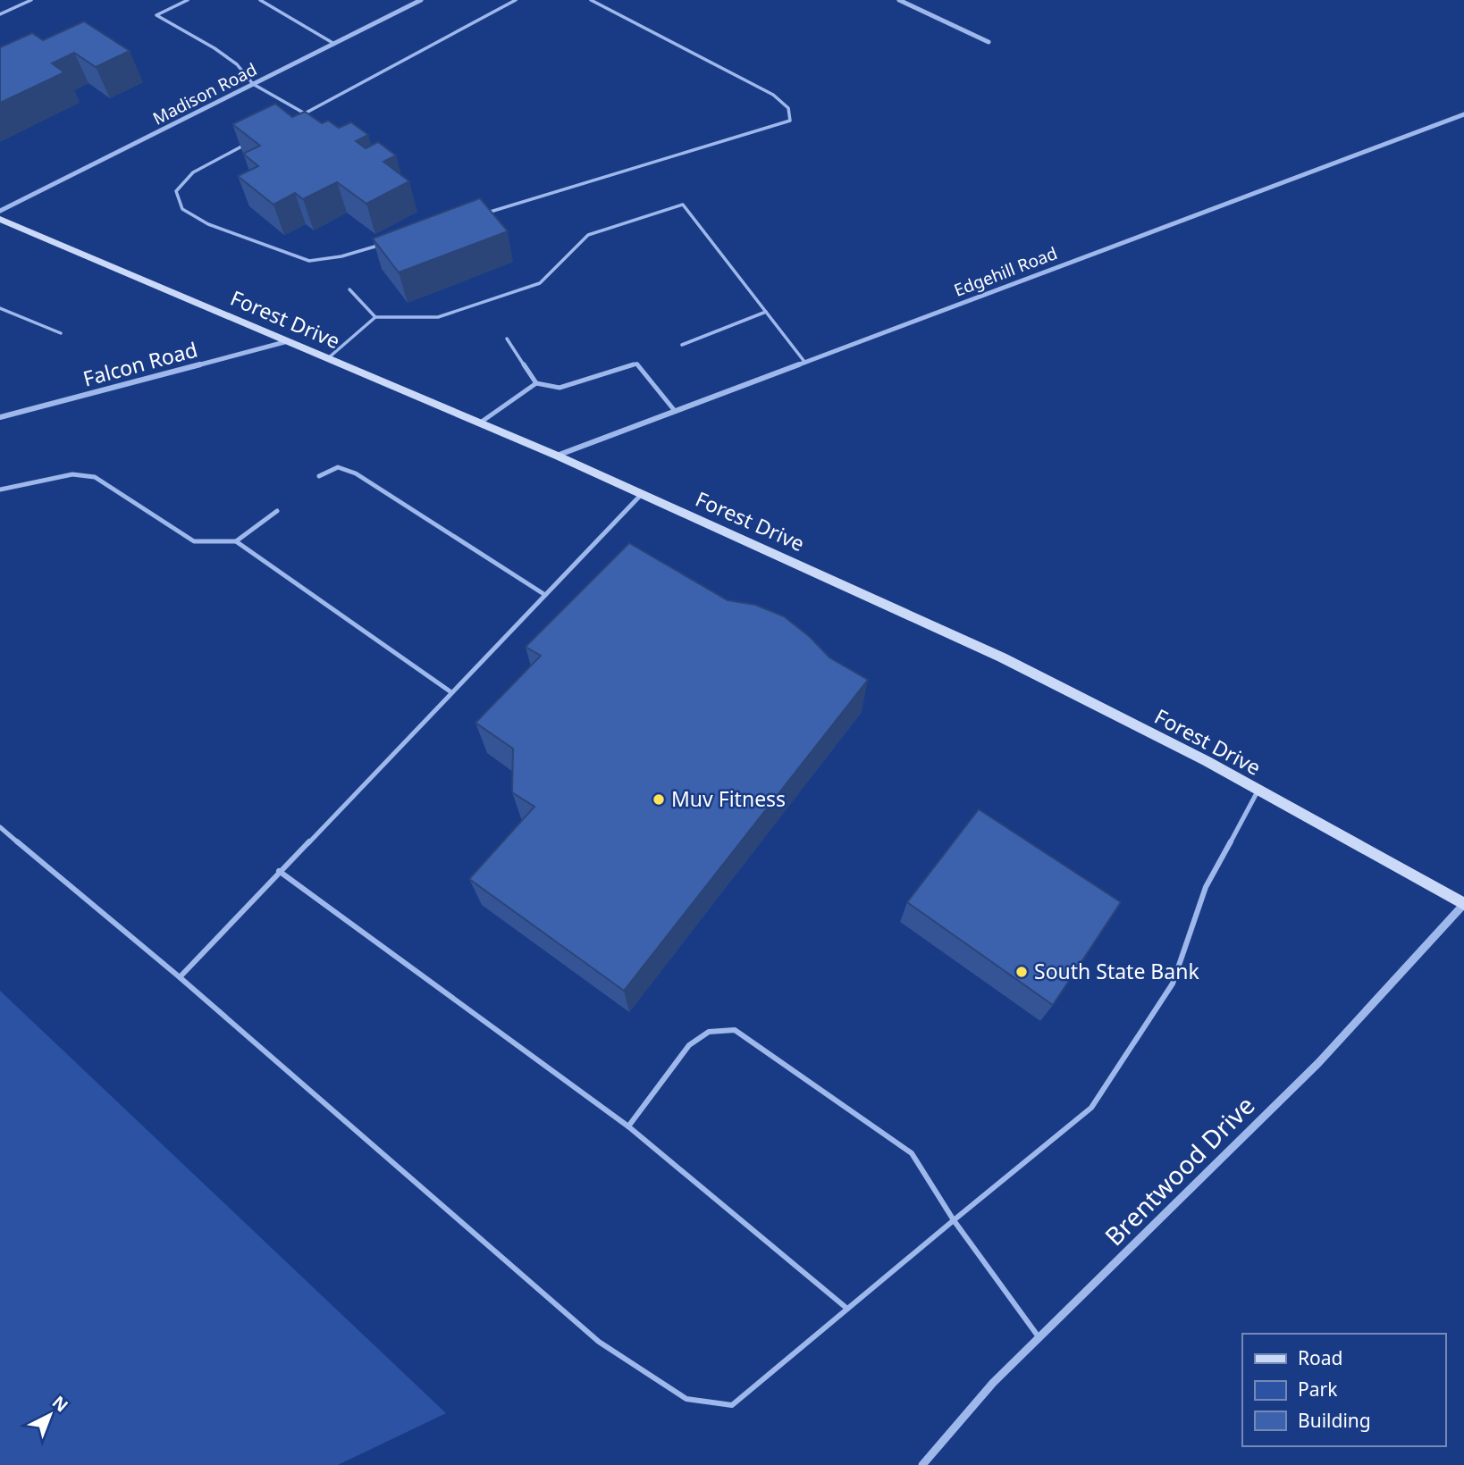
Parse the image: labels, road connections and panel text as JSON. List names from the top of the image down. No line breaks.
{"streets":{"main road":["Forest Drive"],"street":["Madison Road","Edgehill Road","Falcon Road","Brentwood Drive"]},"crossings":[["Edgehill Road","Forest Drive"],["Forest Drive","Falcon Road"],["Forest Drive","Brentwood Drive"]],"places":["Muv Fitness","South State Bank"],"legend":["Road","Park","Building"],"north":"top right"}
